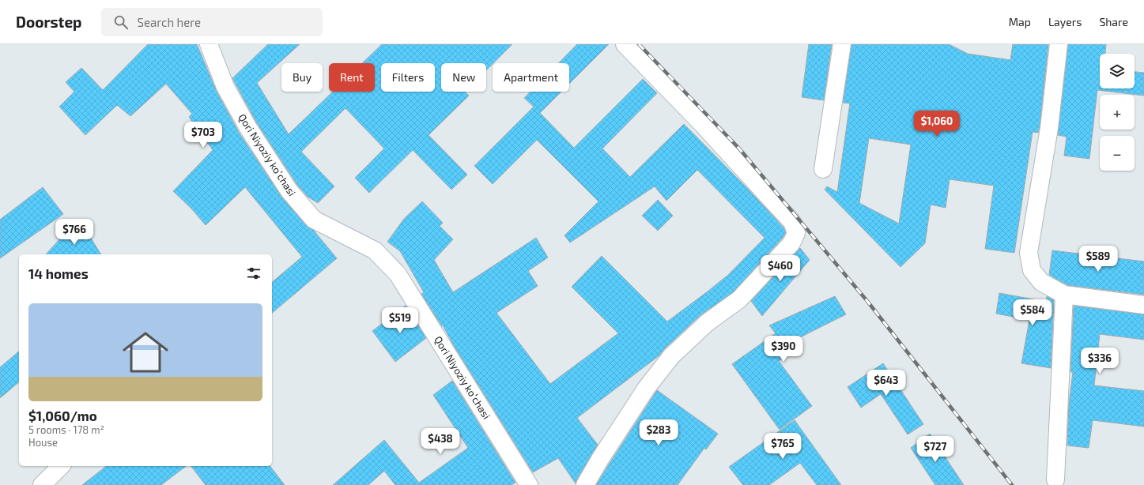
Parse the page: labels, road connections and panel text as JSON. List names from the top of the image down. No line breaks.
{"streets":{"street":["Qori Niyoziy koʻchasi"]},"page":{"header":"Doorstep","search":"Search here","nav":["Map","Layers","Share"],"map_buttons":["+","−"],"chip":["Buy","Rent","Filters","New","Apartment"],"price":["$1,060","$703","$766","$589","$460","$584","$519","$390","$336","$643","$283","$438","$765","$727"],"heading":"14 homes","list":[{"name":"$1,060/mo","note":"5 rooms · 178 m² · House"}]}}
